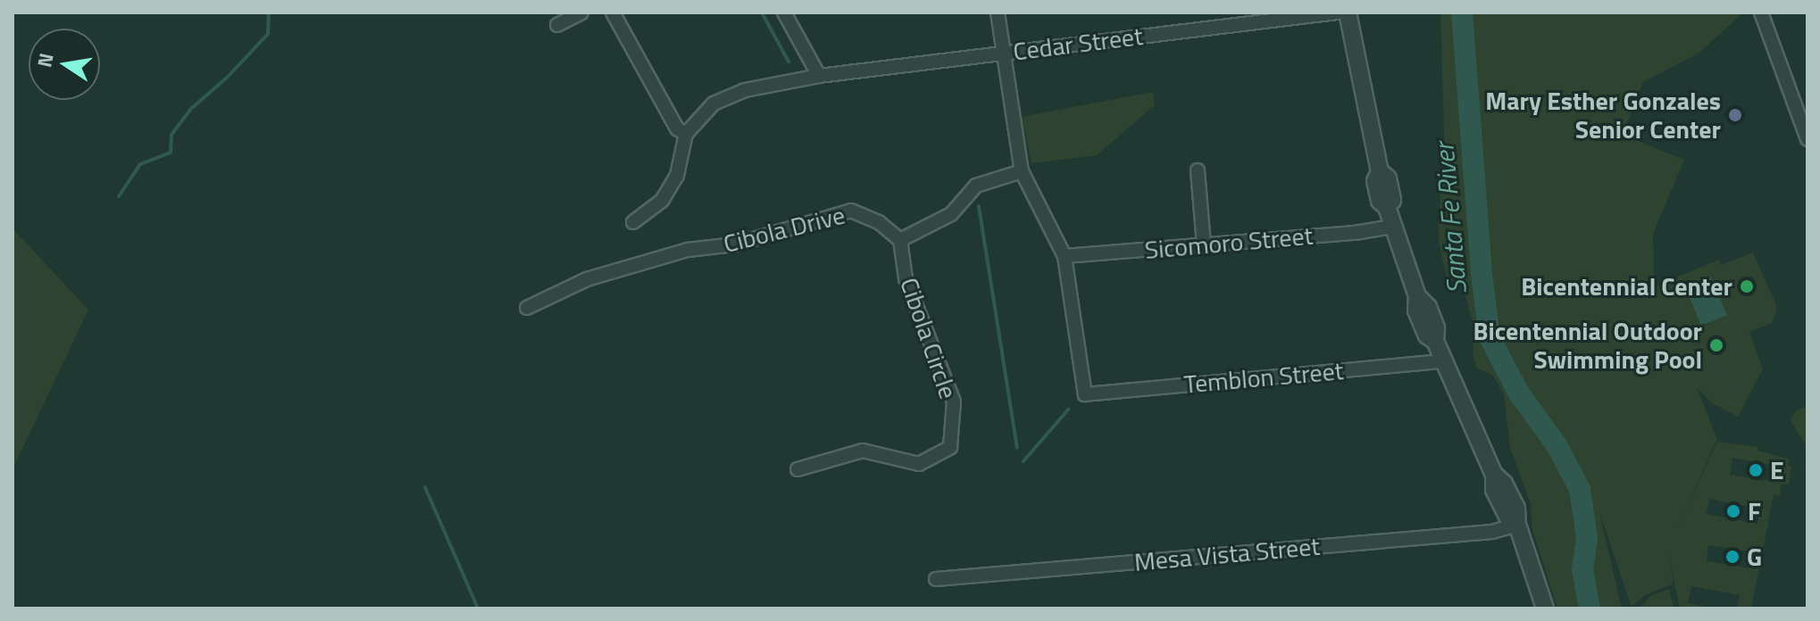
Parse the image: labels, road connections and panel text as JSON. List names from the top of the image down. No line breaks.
{"streets":{"street":["Cedar Street","Cibola Drive","Sicomoro Street","Cibola Circle","Temblon Street","Mesa Vista Street"]},"crossings":[["Cibola Drive","Cibola Circle"],["Sicomoro Street","Temblon Street"]],"water":["Santa Fe River"],"places":["Mary Esther Gonzales Senior Center","Bicentennial Center","Bicentennial Outdoor Swimming Pool","E","F","G"],"north":"left"}
